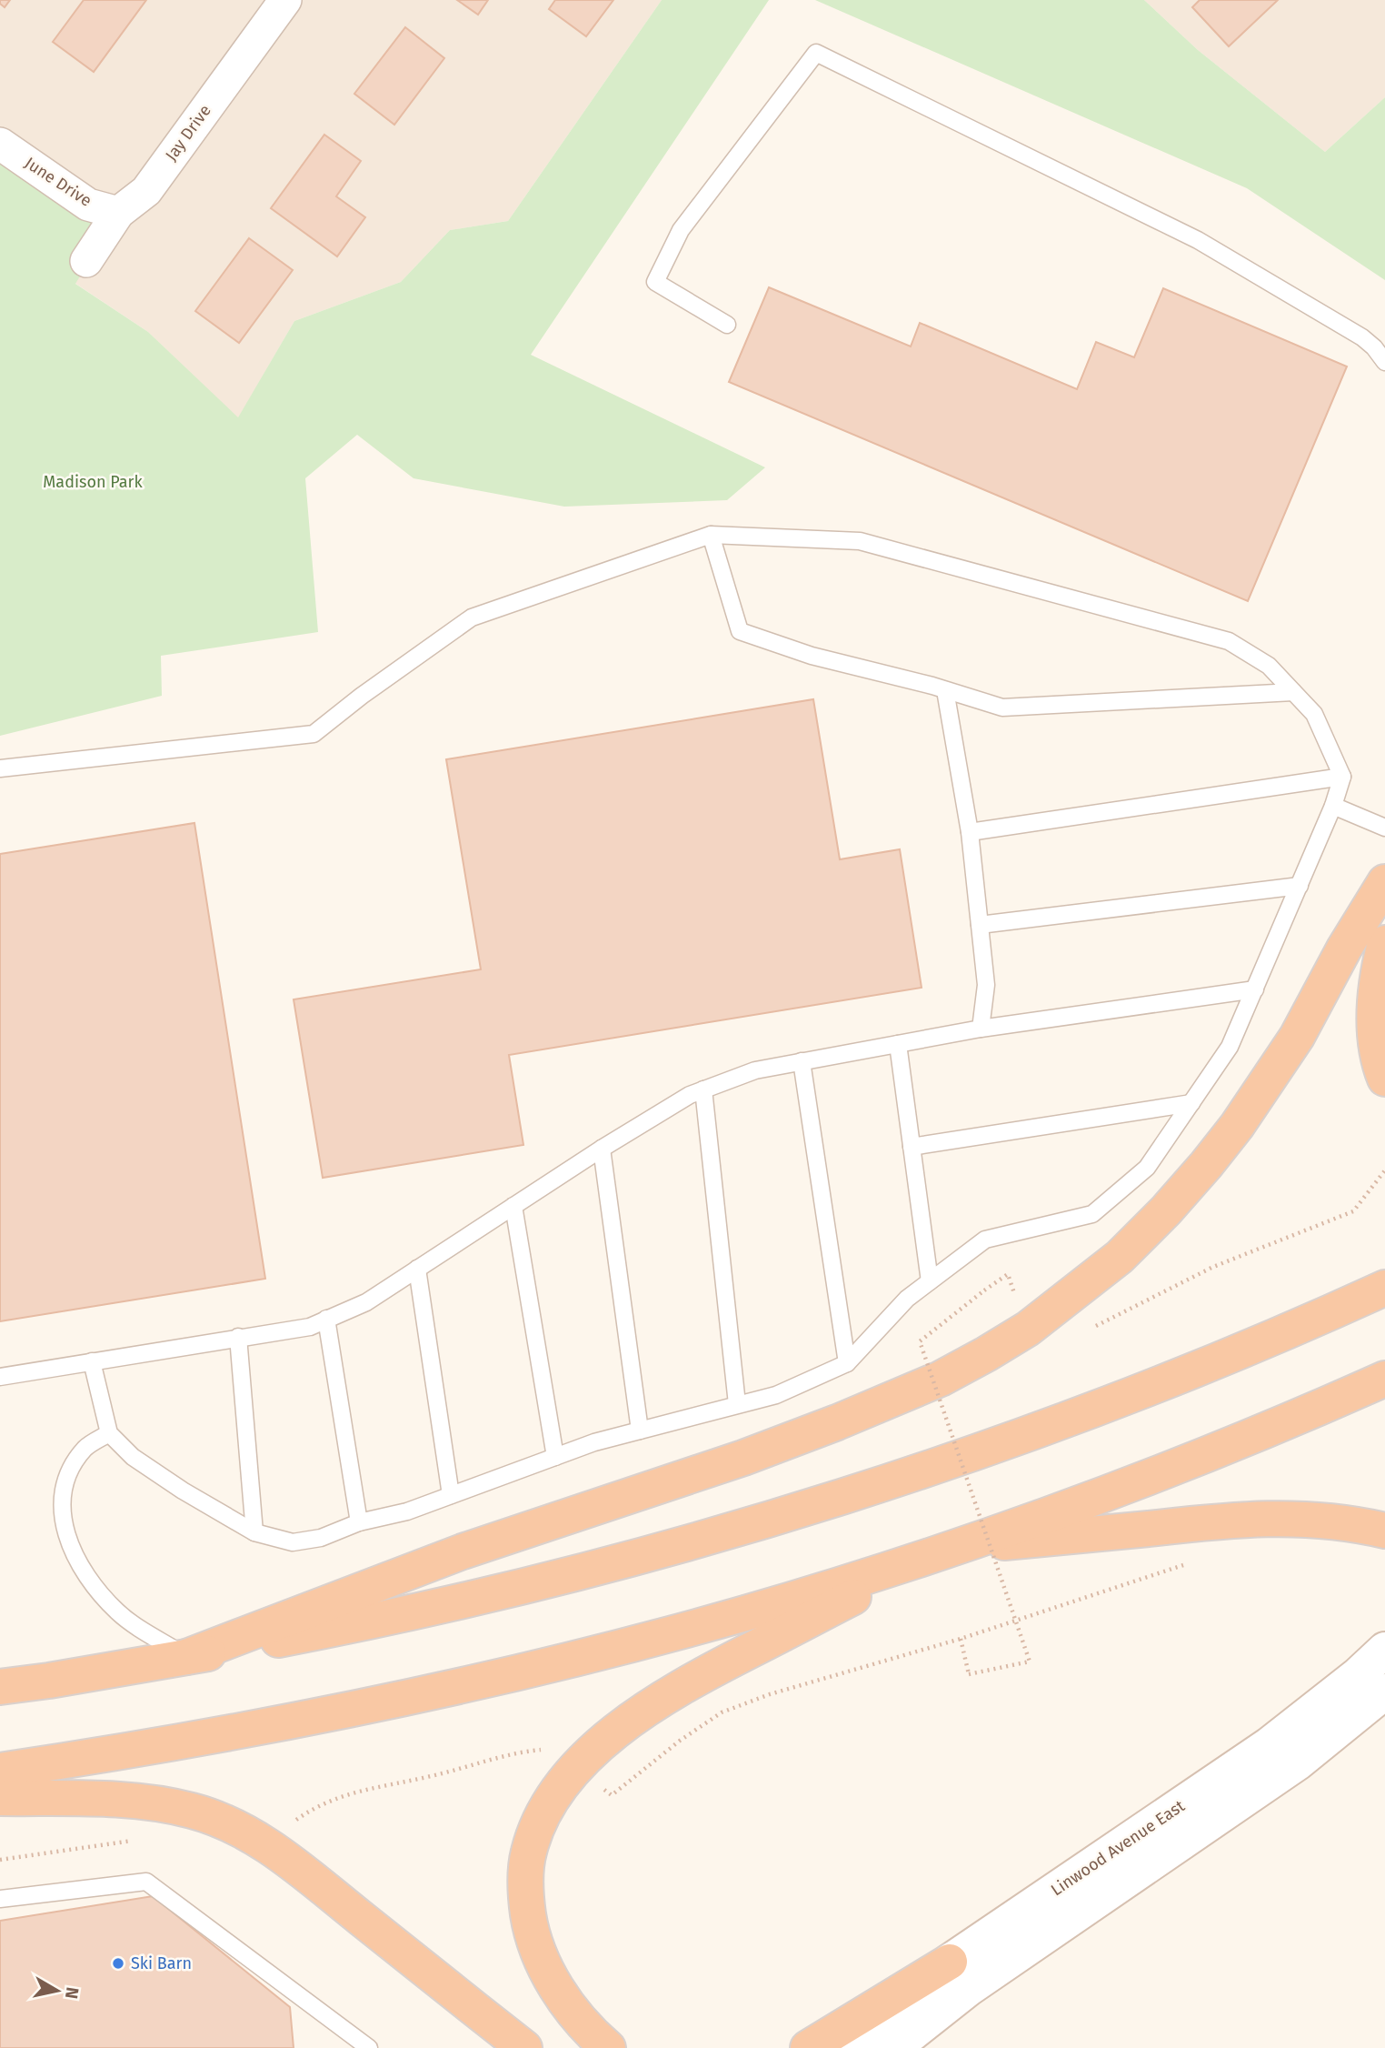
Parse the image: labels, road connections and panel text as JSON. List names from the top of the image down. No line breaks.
{"streets":{"main road":["Linwood Avenue East"],"street":["Jay Drive","June Drive"]},"crossings":[["Jay Drive","June Drive"]],"parks":["Madison Park"],"places":["Ski Barn"],"north":"right"}
